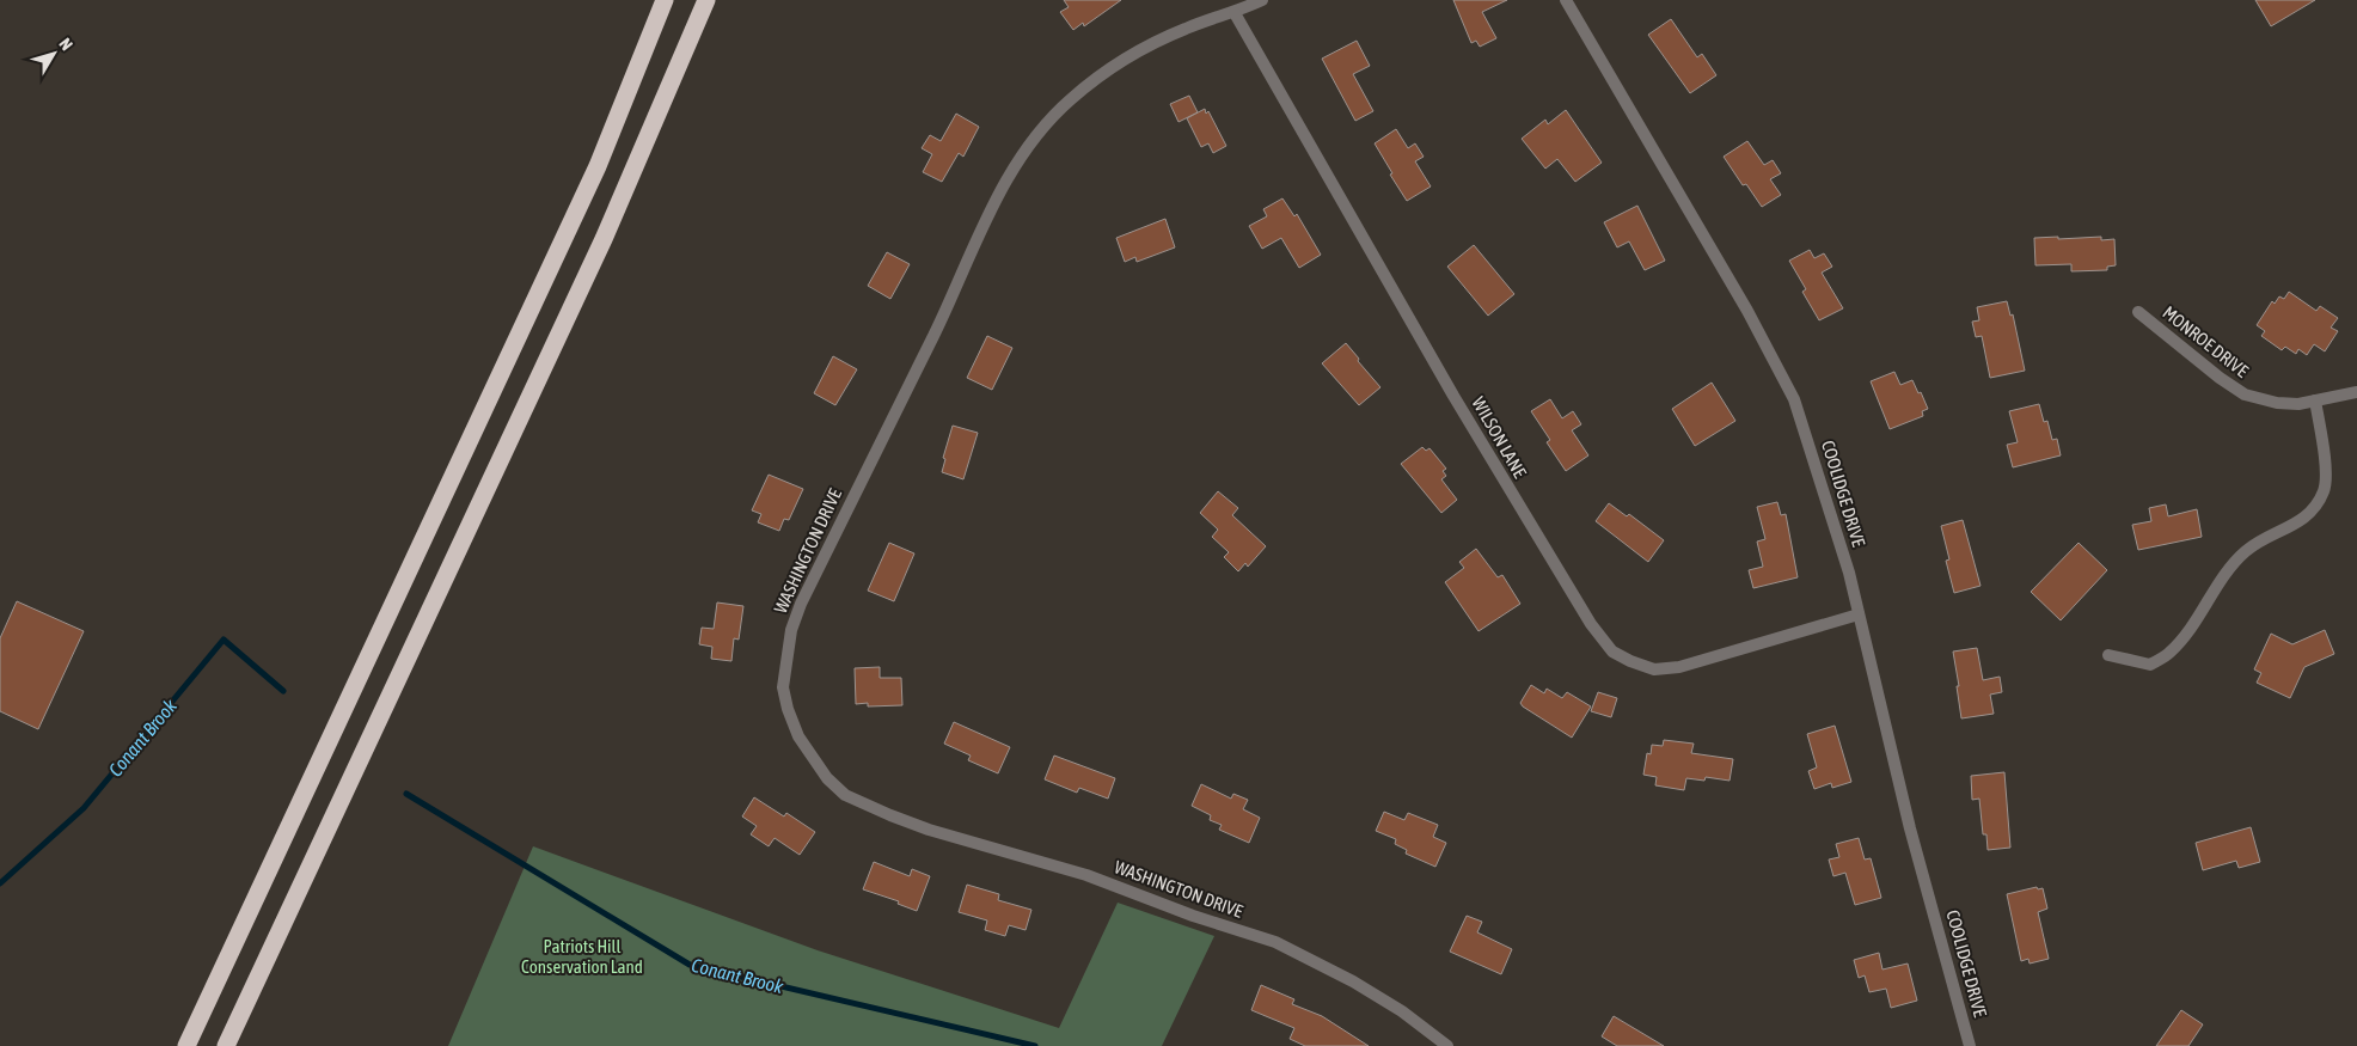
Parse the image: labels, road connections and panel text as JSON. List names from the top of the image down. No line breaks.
{"streets":{"street":["MONROE DRIVE","WILSON LANE","COOLIDGE DRIVE","WASHINGTON DRIVE"]},"crossings":[["WILSON LANE","COOLIDGE DRIVE"],["WILSON LANE","WASHINGTON DRIVE"]],"water":["Conant Brook"],"parks":["Patriots Hill Conservation Land"],"north":"top right"}
